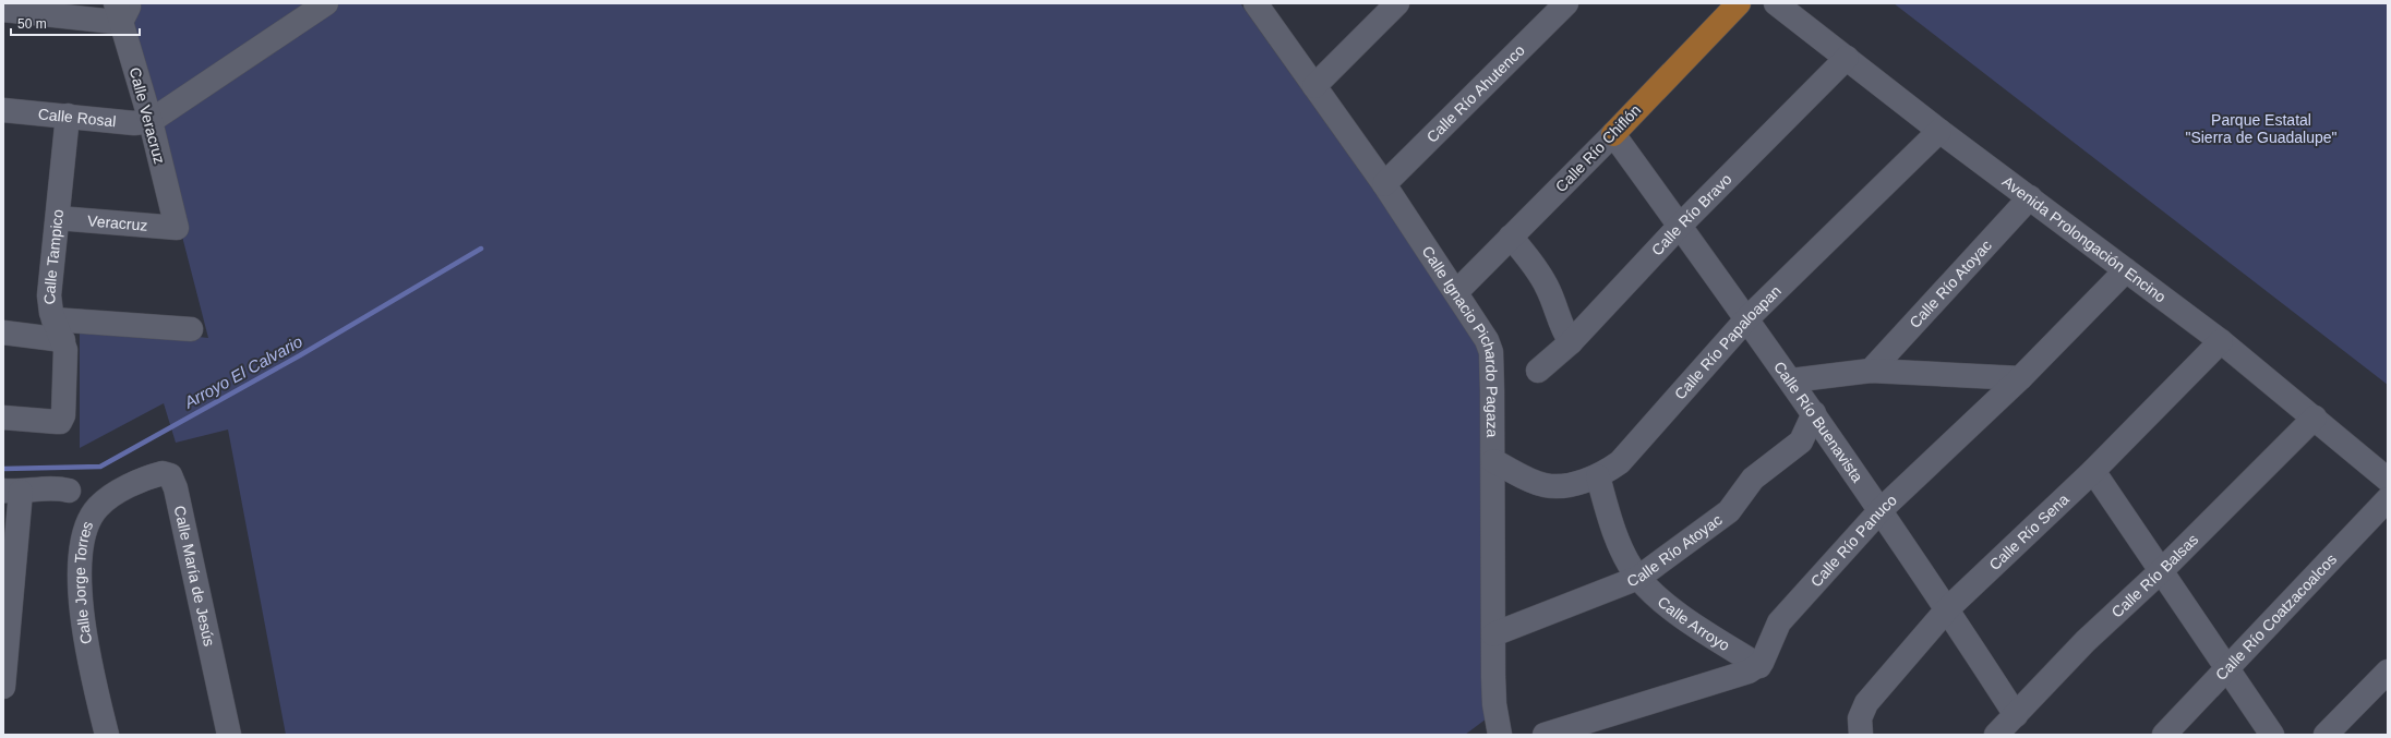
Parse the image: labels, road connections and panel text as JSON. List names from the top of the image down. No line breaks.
{"streets":{"main road":["Calle Río Chiflón"],"street":["Calle Río Ahutenco","Calle Veracruz","Calle Rosal","Calle Río Bravo","Veracruz","Avenida Prolongación Encino","Calle Tampico","Calle Río Atoyac","Calle Ignacio Pichardo Pagaza","Calle Río Papaloapan","Calle Río Buenavista","Calle Río Sena","Calle Río Panuco","Calle María de Jesús","Calle Río Balsas","Calle Jorge Torres","Calle Río Coatzacoalcos","Calle Arroyo"]},"crossings":[["Calle Río Ahutenco","Calle Ignacio Pichardo Pagaza"],["Calle Veracruz","Calle Rosal"],["Calle Veracruz","Veracruz"],["Calle Rosal","Calle Tampico"],["Calle Río Chiflón","Calle Ignacio Pichardo Pagaza"],["Calle Río Chiflón","Calle Río Buenavista"],["Calle Río Bravo","Avenida Prolongación Encino"],["Calle Río Bravo","Calle Río Buenavista"],["Veracruz","Calle Tampico"],["Avenida Prolongación Encino","Calle Río Atoyac"],["Avenida Prolongación Encino","Calle Río Papaloapan"],["Avenida Prolongación Encino","Calle Río Sena"],["Avenida Prolongación Encino","Calle Río Panuco"],["Avenida Prolongación Encino","Calle Río Balsas"],["Calle Río Atoyac","Calle Ignacio Pichardo Pagaza"],["Calle Río Atoyac","Calle Río Buenavista"],["Calle Río Atoyac","Calle Arroyo"],["Calle Ignacio Pichardo Pagaza","Calle Río Papaloapan"],["Calle Río Papaloapan","Calle Río Buenavista"],["Calle Río Papaloapan","Calle Arroyo"],["Calle Río Buenavista","Calle Río Sena"],["Calle Río Buenavista","Calle Río Panuco"],["Calle Río Buenavista","Calle Río Balsas"],["Calle Río Panuco","Calle Arroyo"],["Calle María de Jesús","Calle Jorge Torres"]],"water":["Arroyo El Calvario"],"parks":["Parque Estatal \"Sierra de Guadalupe\""],"scale_bar":"50 m"}
